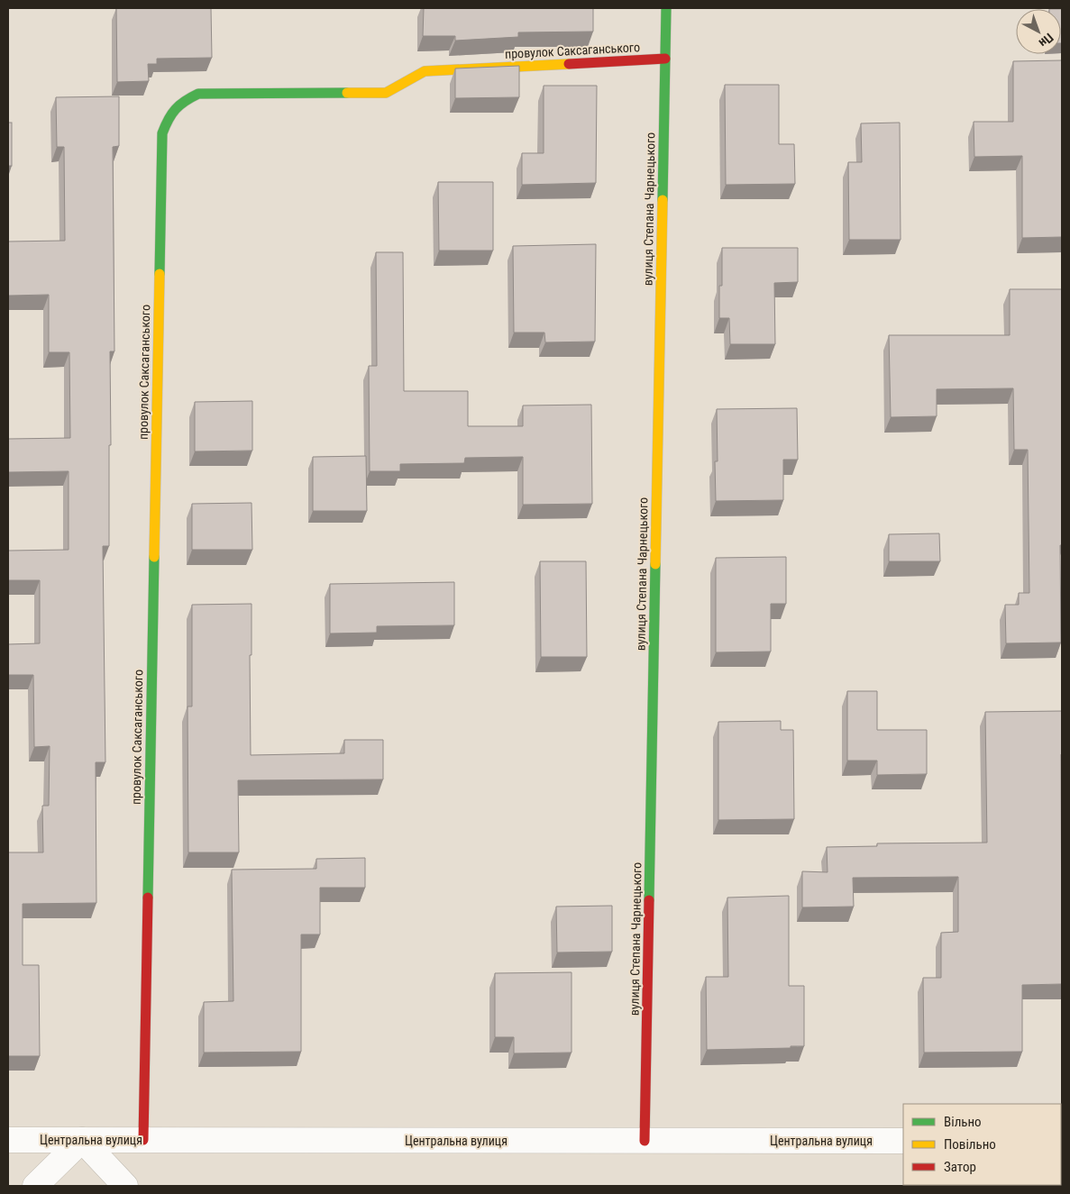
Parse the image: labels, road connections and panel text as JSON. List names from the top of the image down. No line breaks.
{"streets":{"street":["провулок Саксаганського","вулиця Степана Чарнецького","Центральна вулиця"]},"crossings":[["провулок Саксаганського","вулиця Степана Чарнецького"],["провулок Саксаганського","Центральна вулиця"],["вулиця Степана Чарнецького","Центральна вулиця"]],"legend":["Вільно","Повільно","Затор"],"north":"bottom right"}
